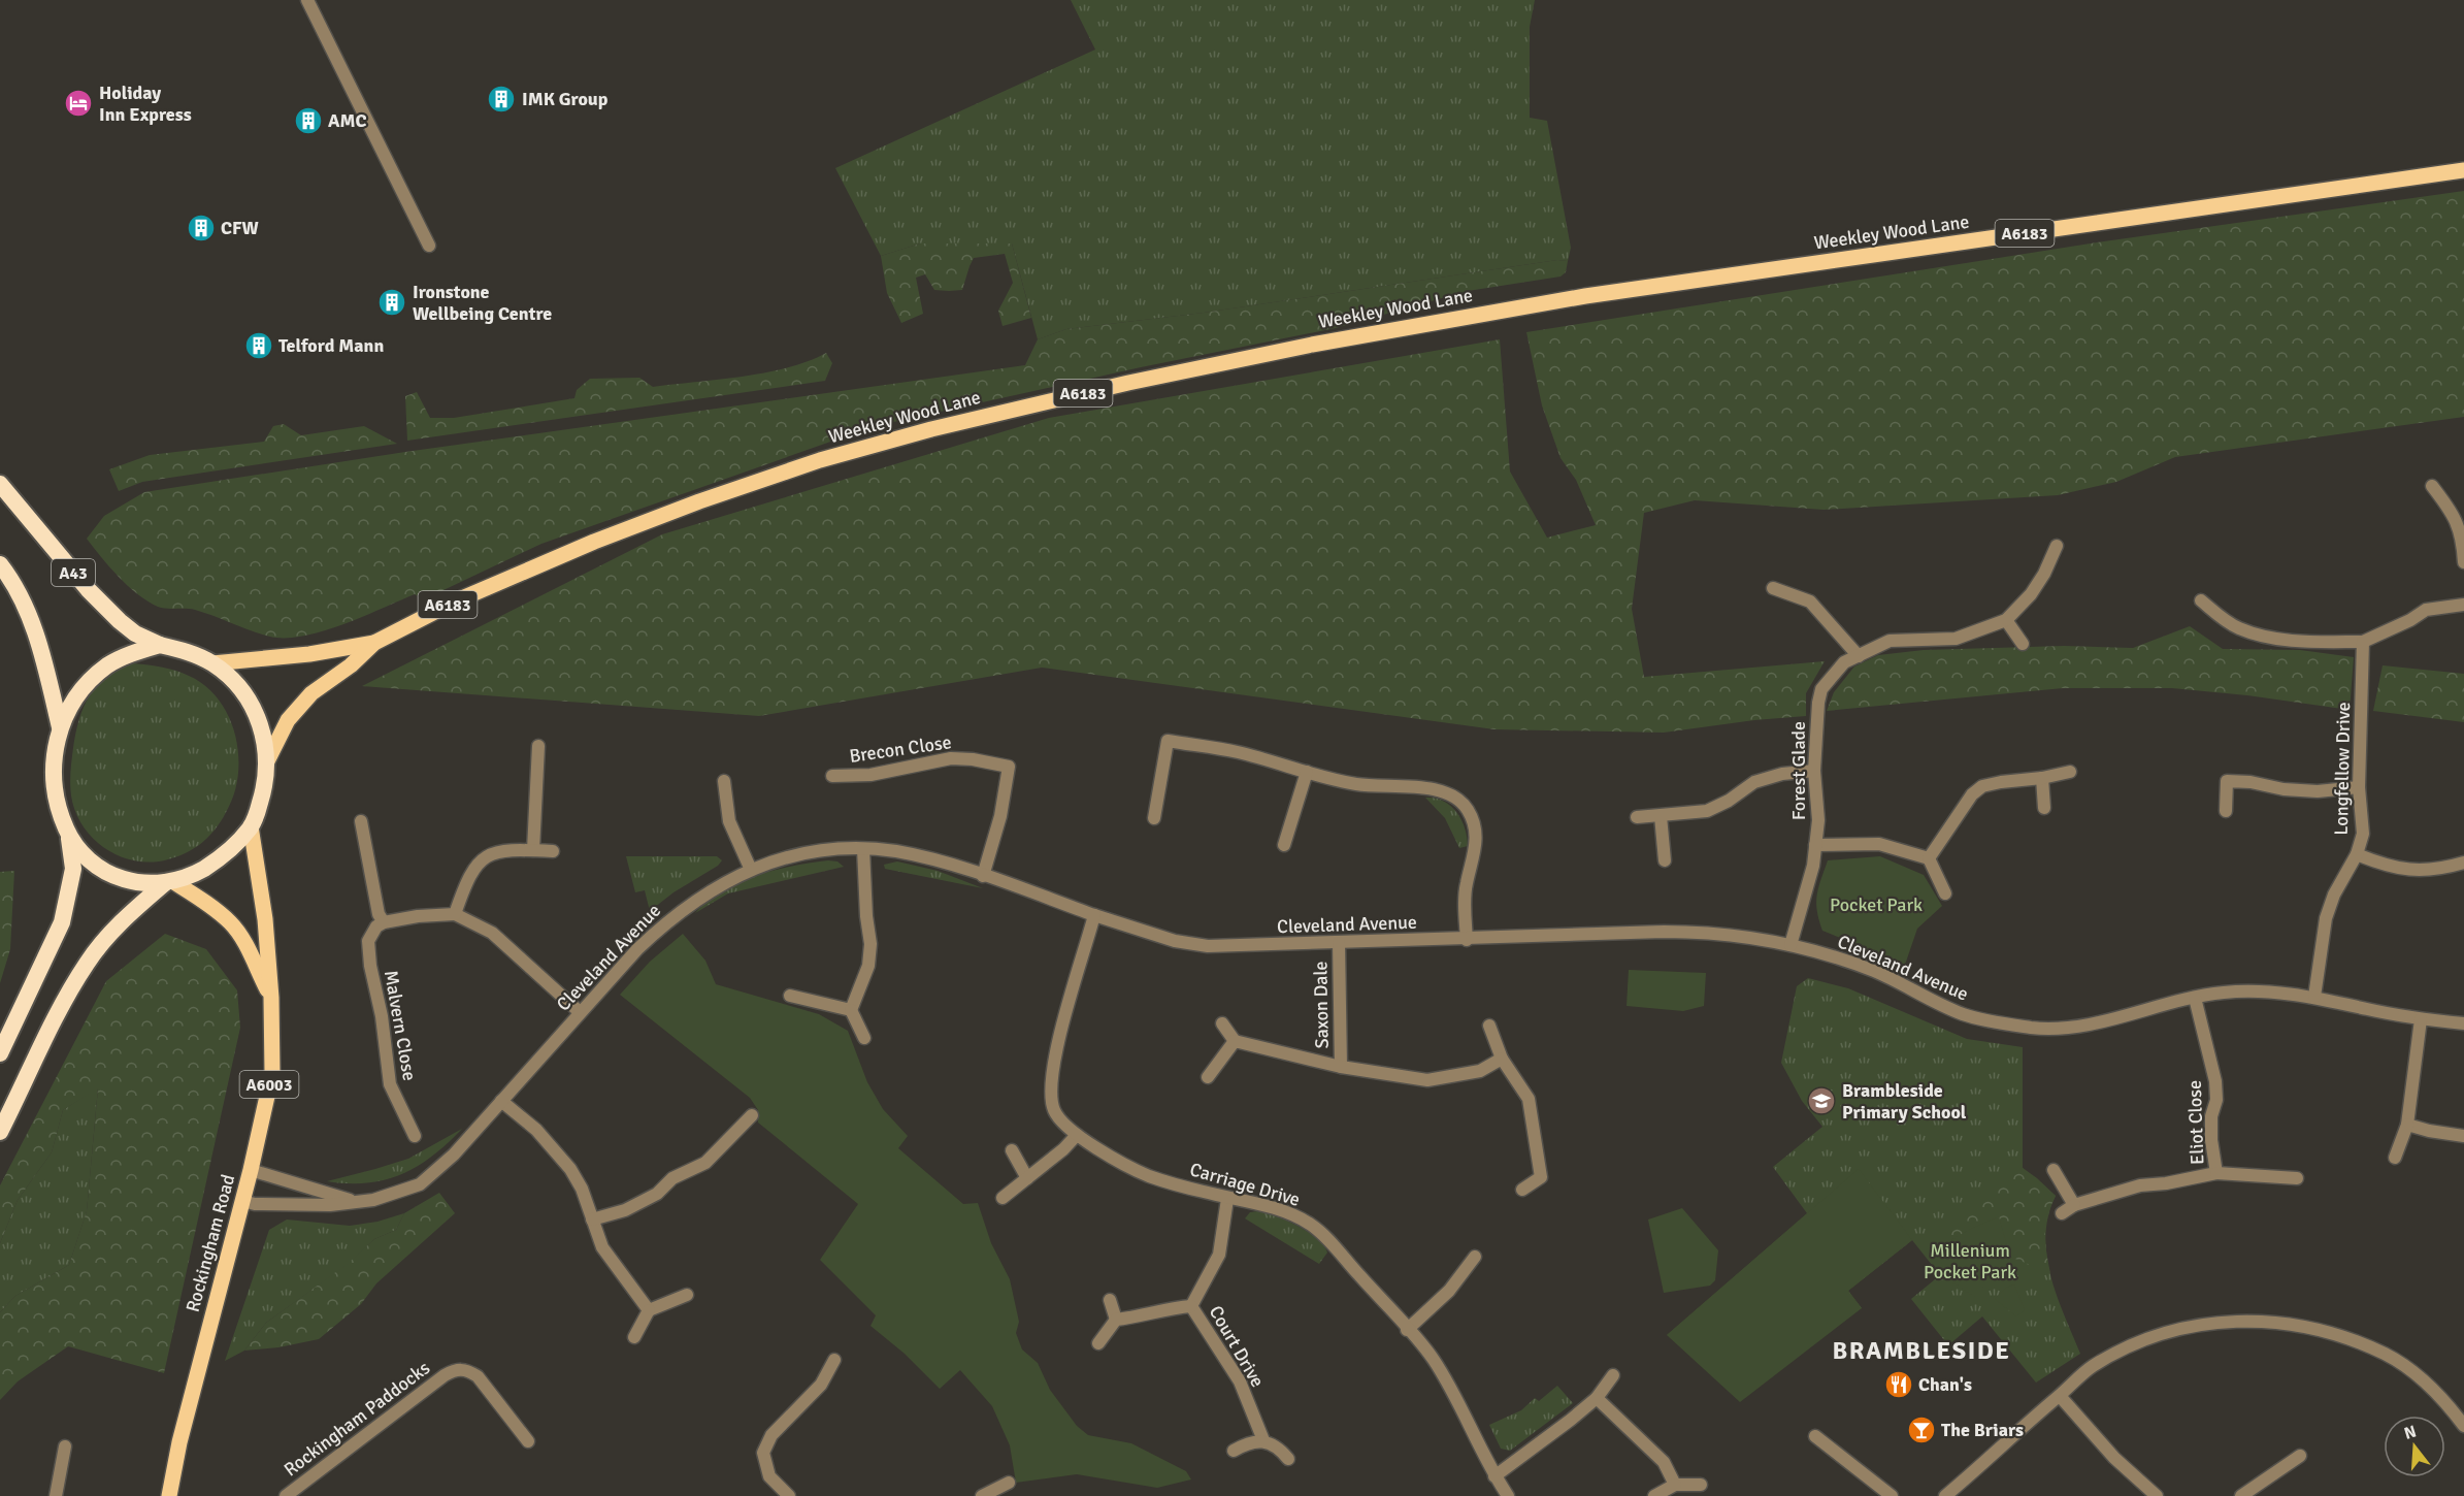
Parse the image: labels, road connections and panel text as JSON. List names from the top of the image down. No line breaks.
{"streets":{"highway":["A43"],"main road":["Weekley Wood Lane","A6183","A6003","Rockingham Road"],"street":["Brecon Close","Longfellow Drive","Forest Glade","Cleveland Avenue","Saxon Dale","Malvern Close","Eliot Close","Carriage Drive","Court Drive","Rockingham Paddocks"]},"crossings":[["Weekley Wood Lane","A43"],["A43","Rockingham Road"],["Brecon Close","Cleveland Avenue"],["Longfellow Drive","Cleveland Avenue"],["Forest Glade","Cleveland Avenue"],["Cleveland Avenue","Saxon Dale"],["Cleveland Avenue","Eliot Close"],["Cleveland Avenue","Carriage Drive"],["Cleveland Avenue","Rockingham Road"],["Carriage Drive","Court Drive"]],"districts":["BRAMBLESIDE"],"parks":["Pocket Park","Millenium Pocket Park"],"places":{"building":["IMK Group","AMC","CFW","Ironstone Wellbeing Centre","Telford Mann"],"hotel":["Holiday Inn Express"],"school or university":["Brambleside Primary School"],"restaurant":["Chan's"],"bar":["The Briars"]},"north":"top"}
